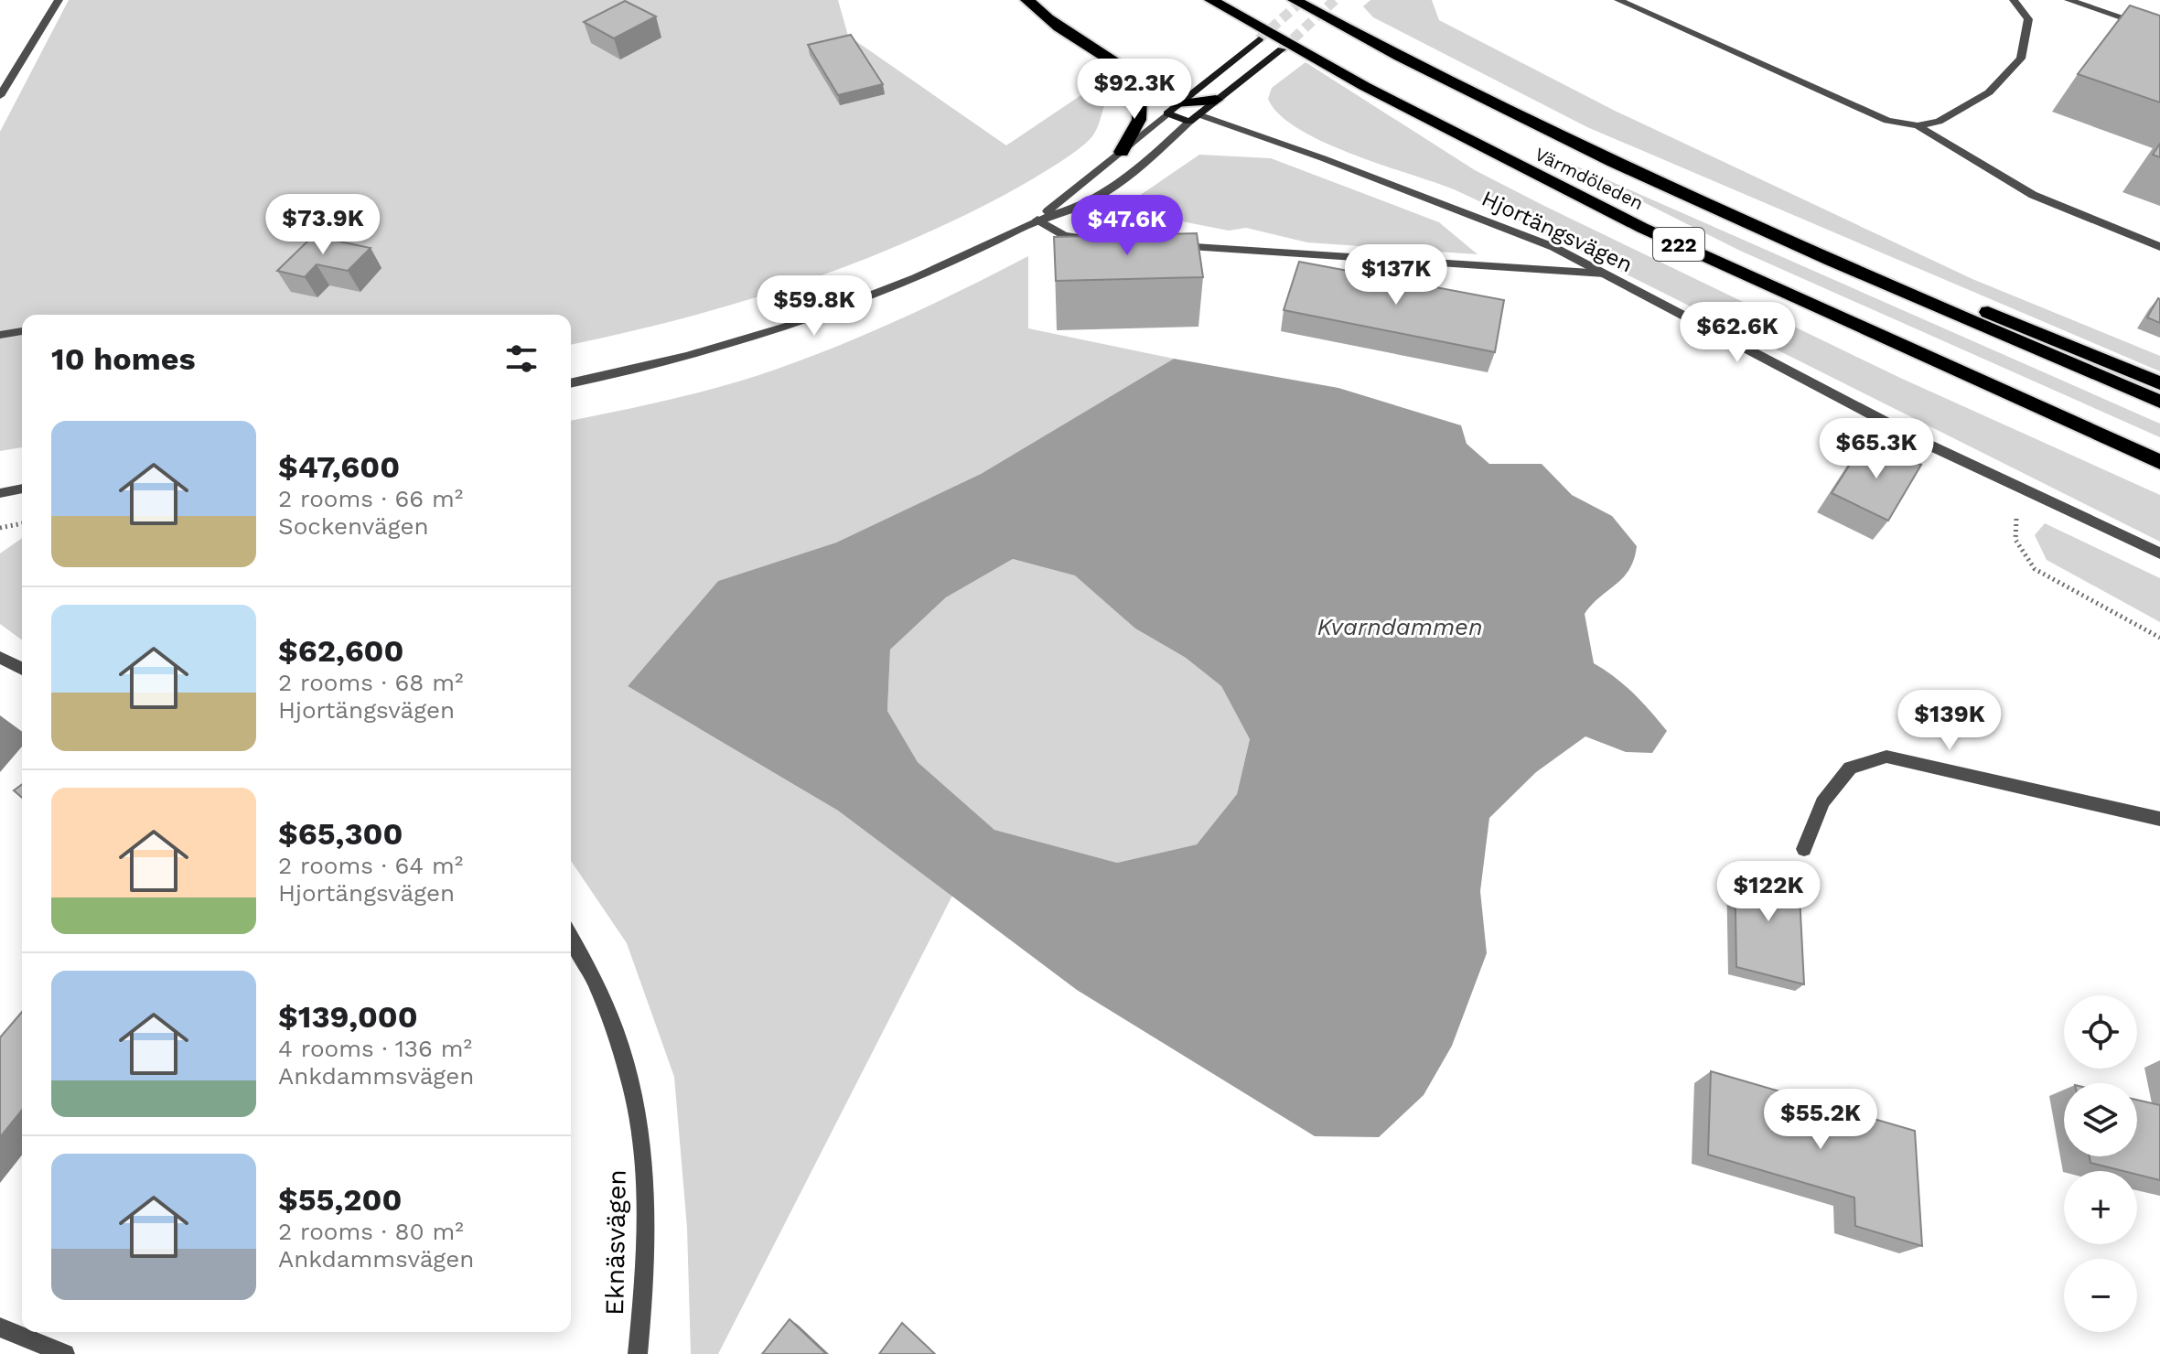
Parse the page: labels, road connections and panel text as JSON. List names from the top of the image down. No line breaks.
{"streets":{"highway":["Värmdöleden","222"],"street":["Hjortängsvägen","Eknäsvägen"]},"water":["Kvarndammen"],"page":{"price":["$92.3K","$73.9K","$47.6K","$137K","$59.8K","$62.6K","$65.3K","$139K","$122K","$55.2K"],"heading":"10 homes","list":[{"name":"$47,600","note":"2 rooms · 66 m² · Sockenvägen"},{"name":"$62,600","note":"2 rooms · 68 m² · Hjortängsvägen"},{"name":"$65,300","note":"2 rooms · 64 m² · Hjortängsvägen"},{"name":"$139,000","note":"4 rooms · 136 m² · Ankdammsvägen"},{"name":"$55,200","note":"2 rooms · 80 m² · Ankdammsvägen"}],"map_buttons":["+","−"]}}
